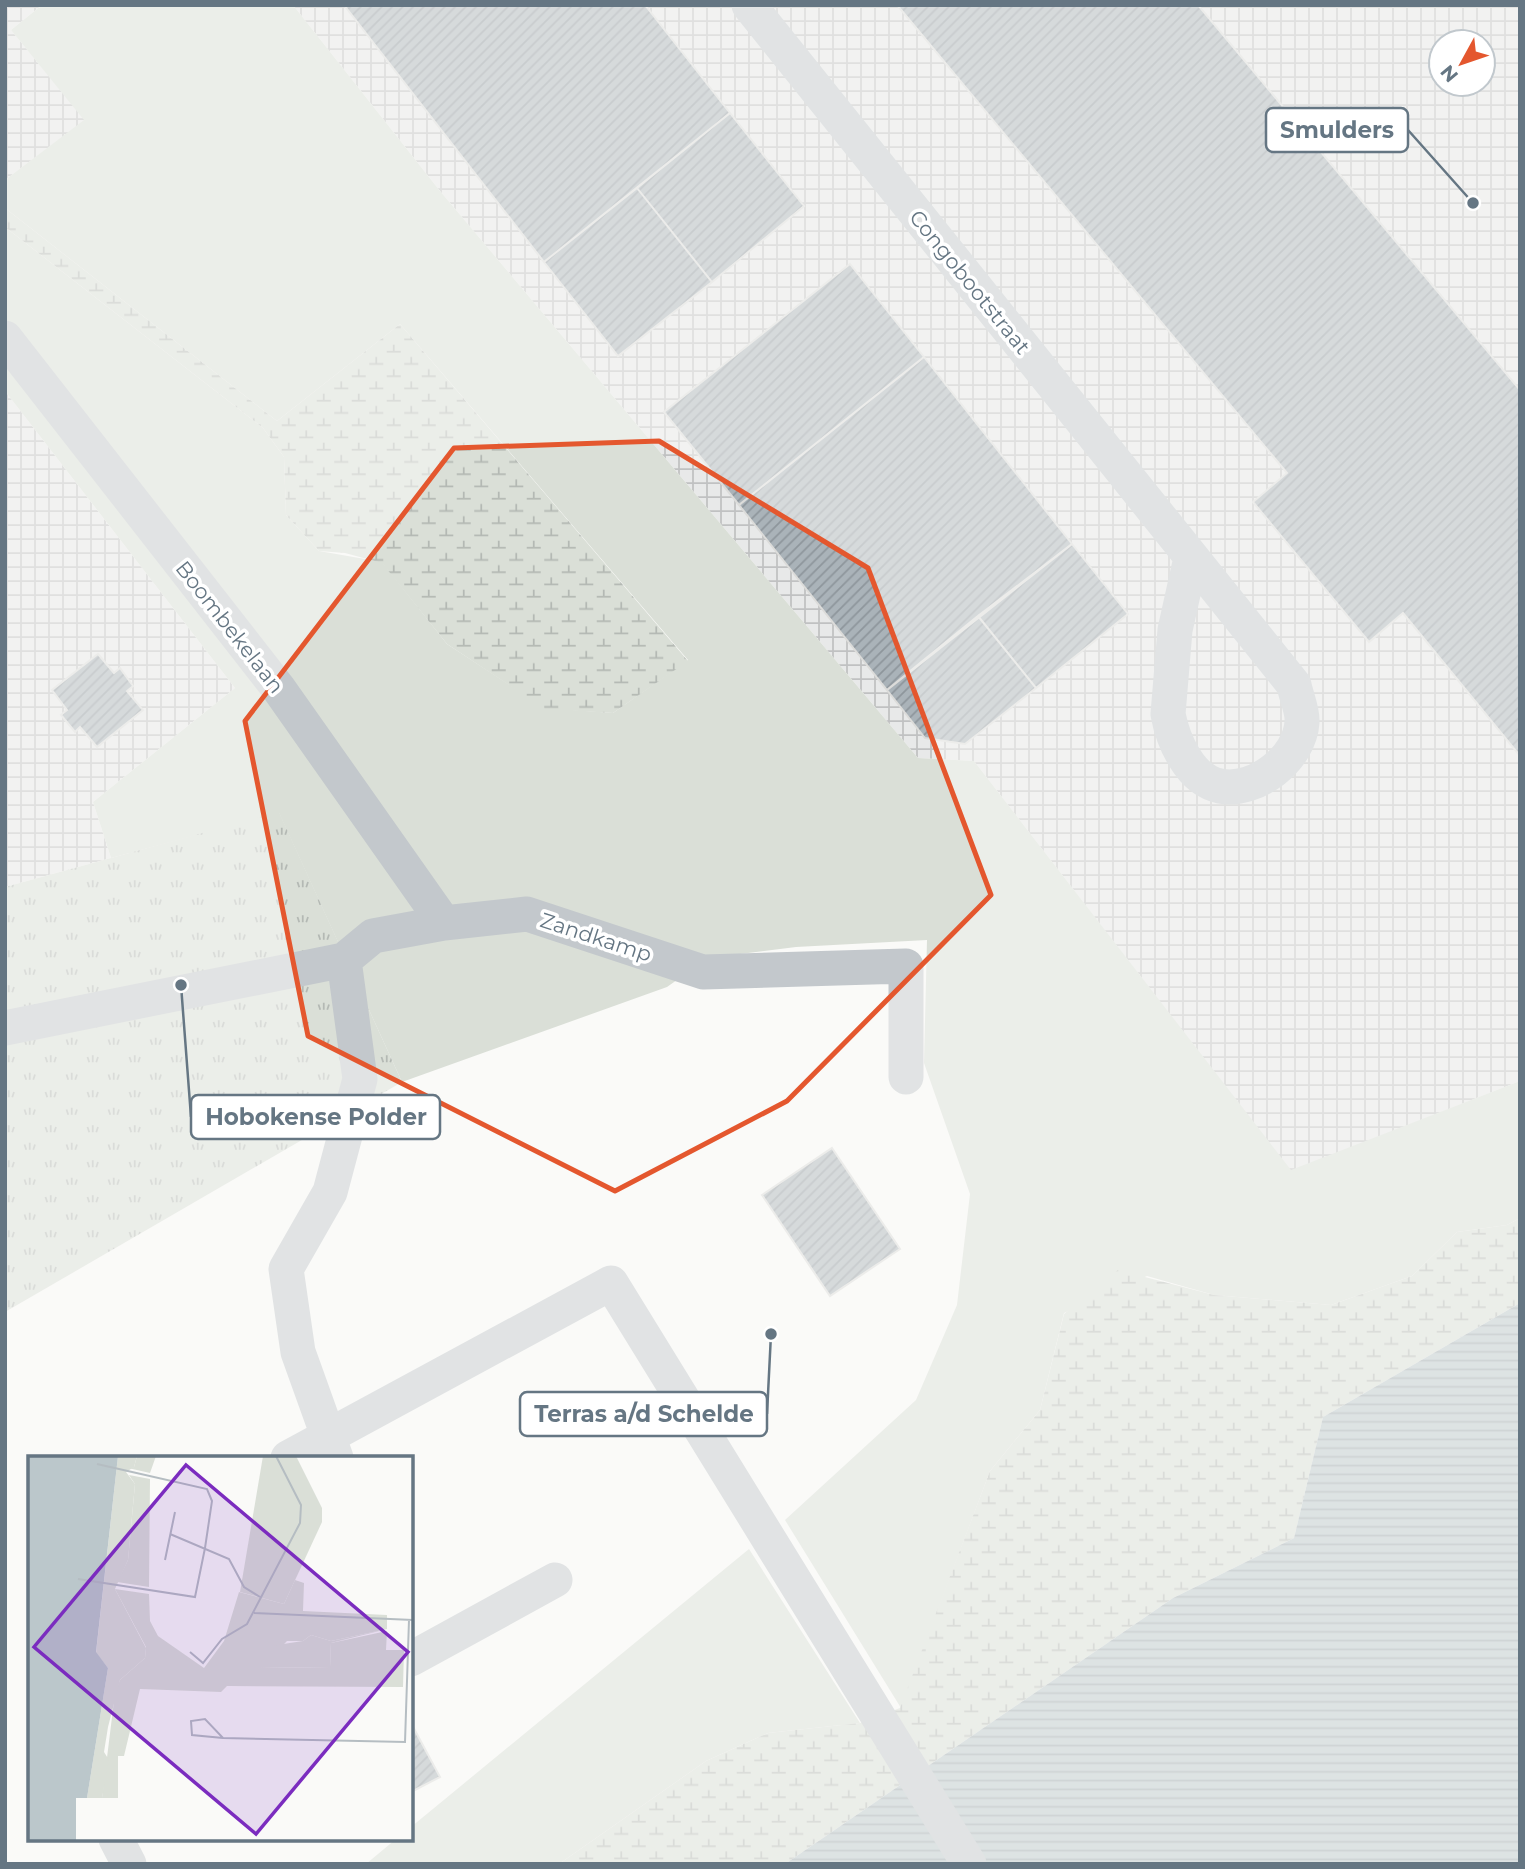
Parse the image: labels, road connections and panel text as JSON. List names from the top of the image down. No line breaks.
{"streets":{"street":["Congobootstraat","Boombekelaan","Zandkamp"]},"crossings":[["Boombekelaan","Zandkamp"]],"places":["Smulders","Hobokense Polder","Terras a/d Schelde"],"north":"bottom left"}
